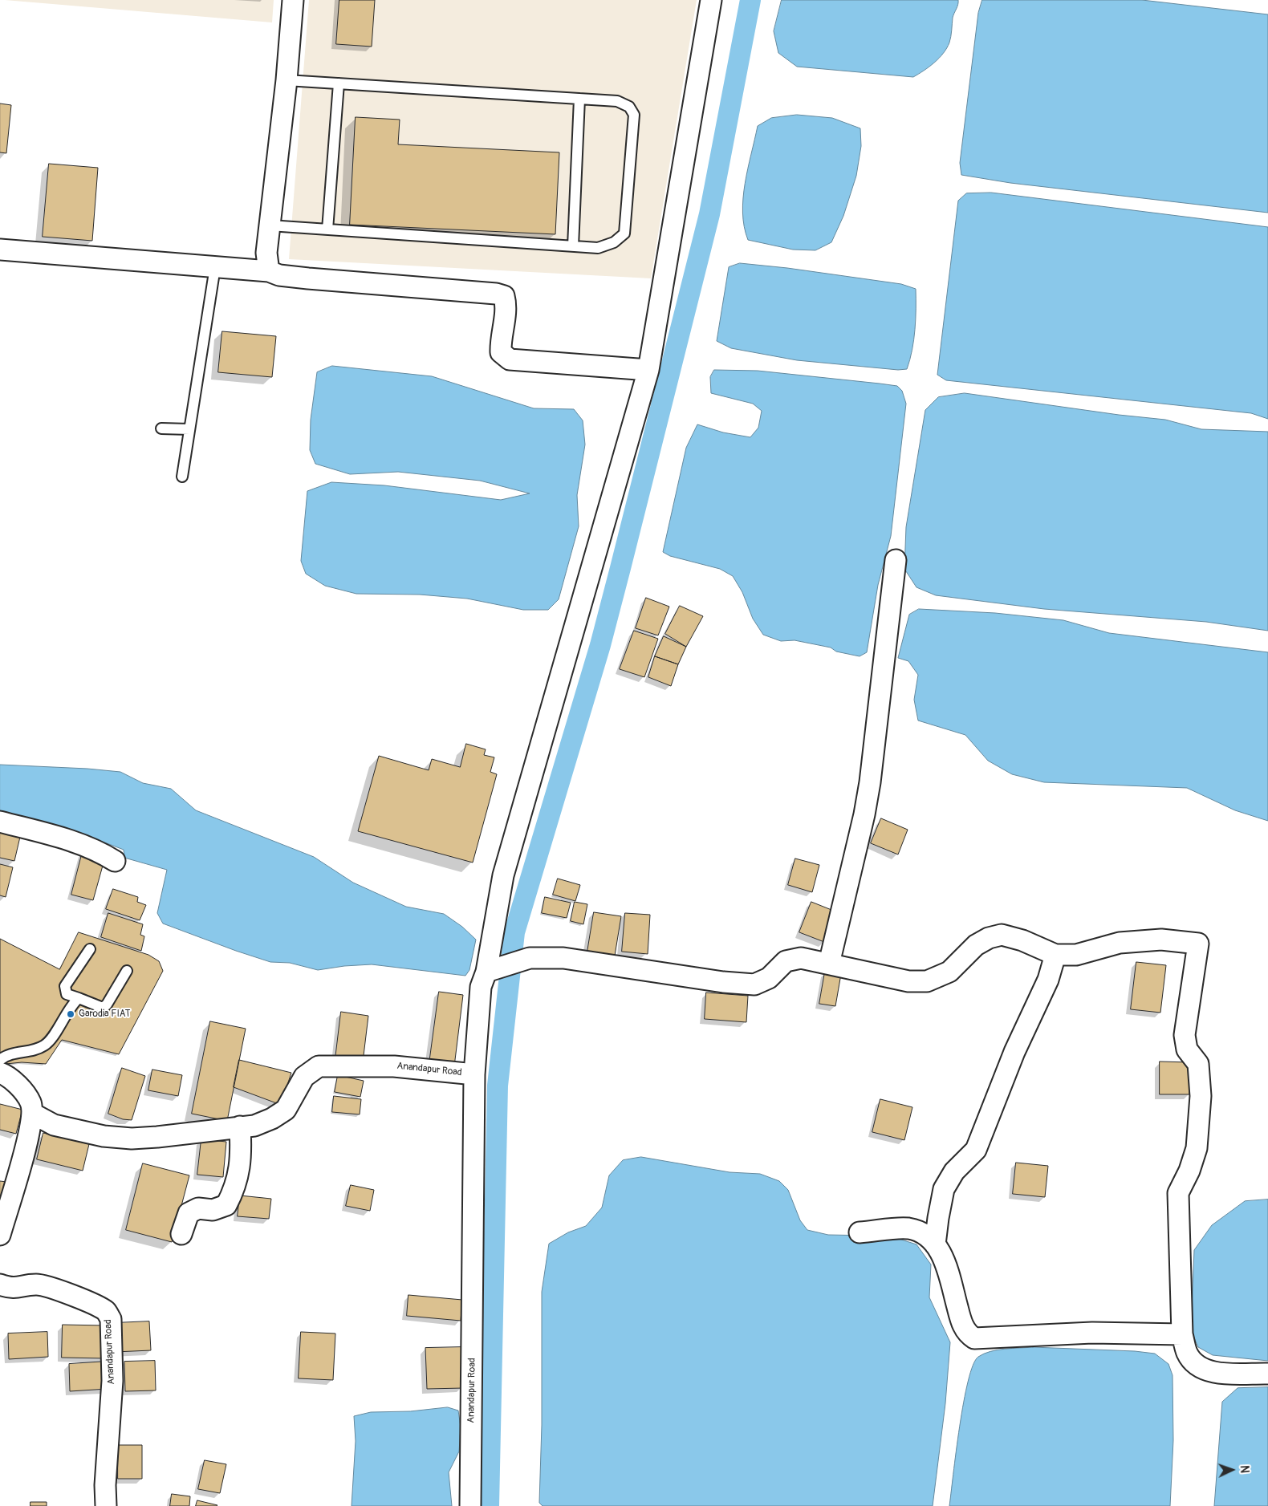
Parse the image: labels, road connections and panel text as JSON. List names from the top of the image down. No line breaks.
{"streets":{"street":["Anandapur Road"]},"places":["Garodia FIAT"],"north":"right"}
